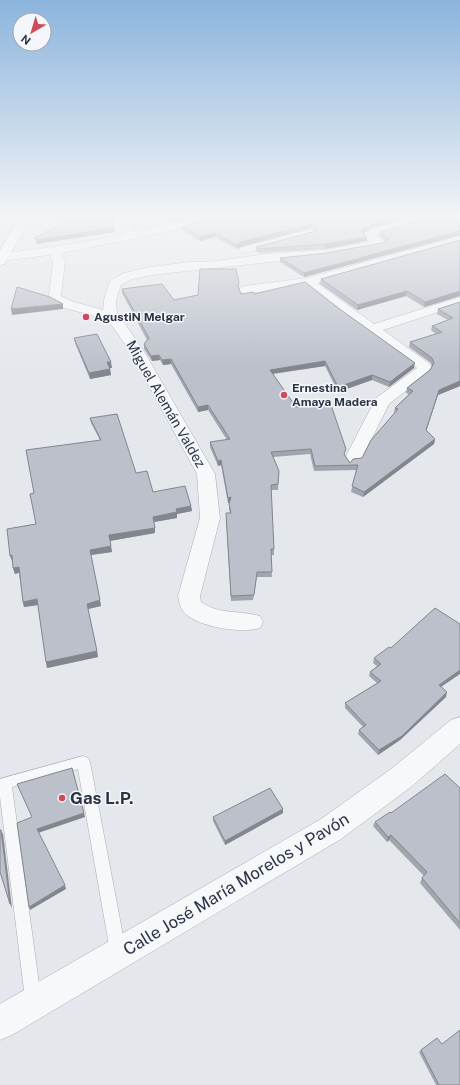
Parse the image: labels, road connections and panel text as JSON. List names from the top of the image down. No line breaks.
{"streets":{"street":["Miguel Alemán Valdez","Calle José María Morelos y Pavón"]},"places":["AgustiN Melgar","Ernestina Amaya Madera","Gas L.P."],"north":"bottom left"}
